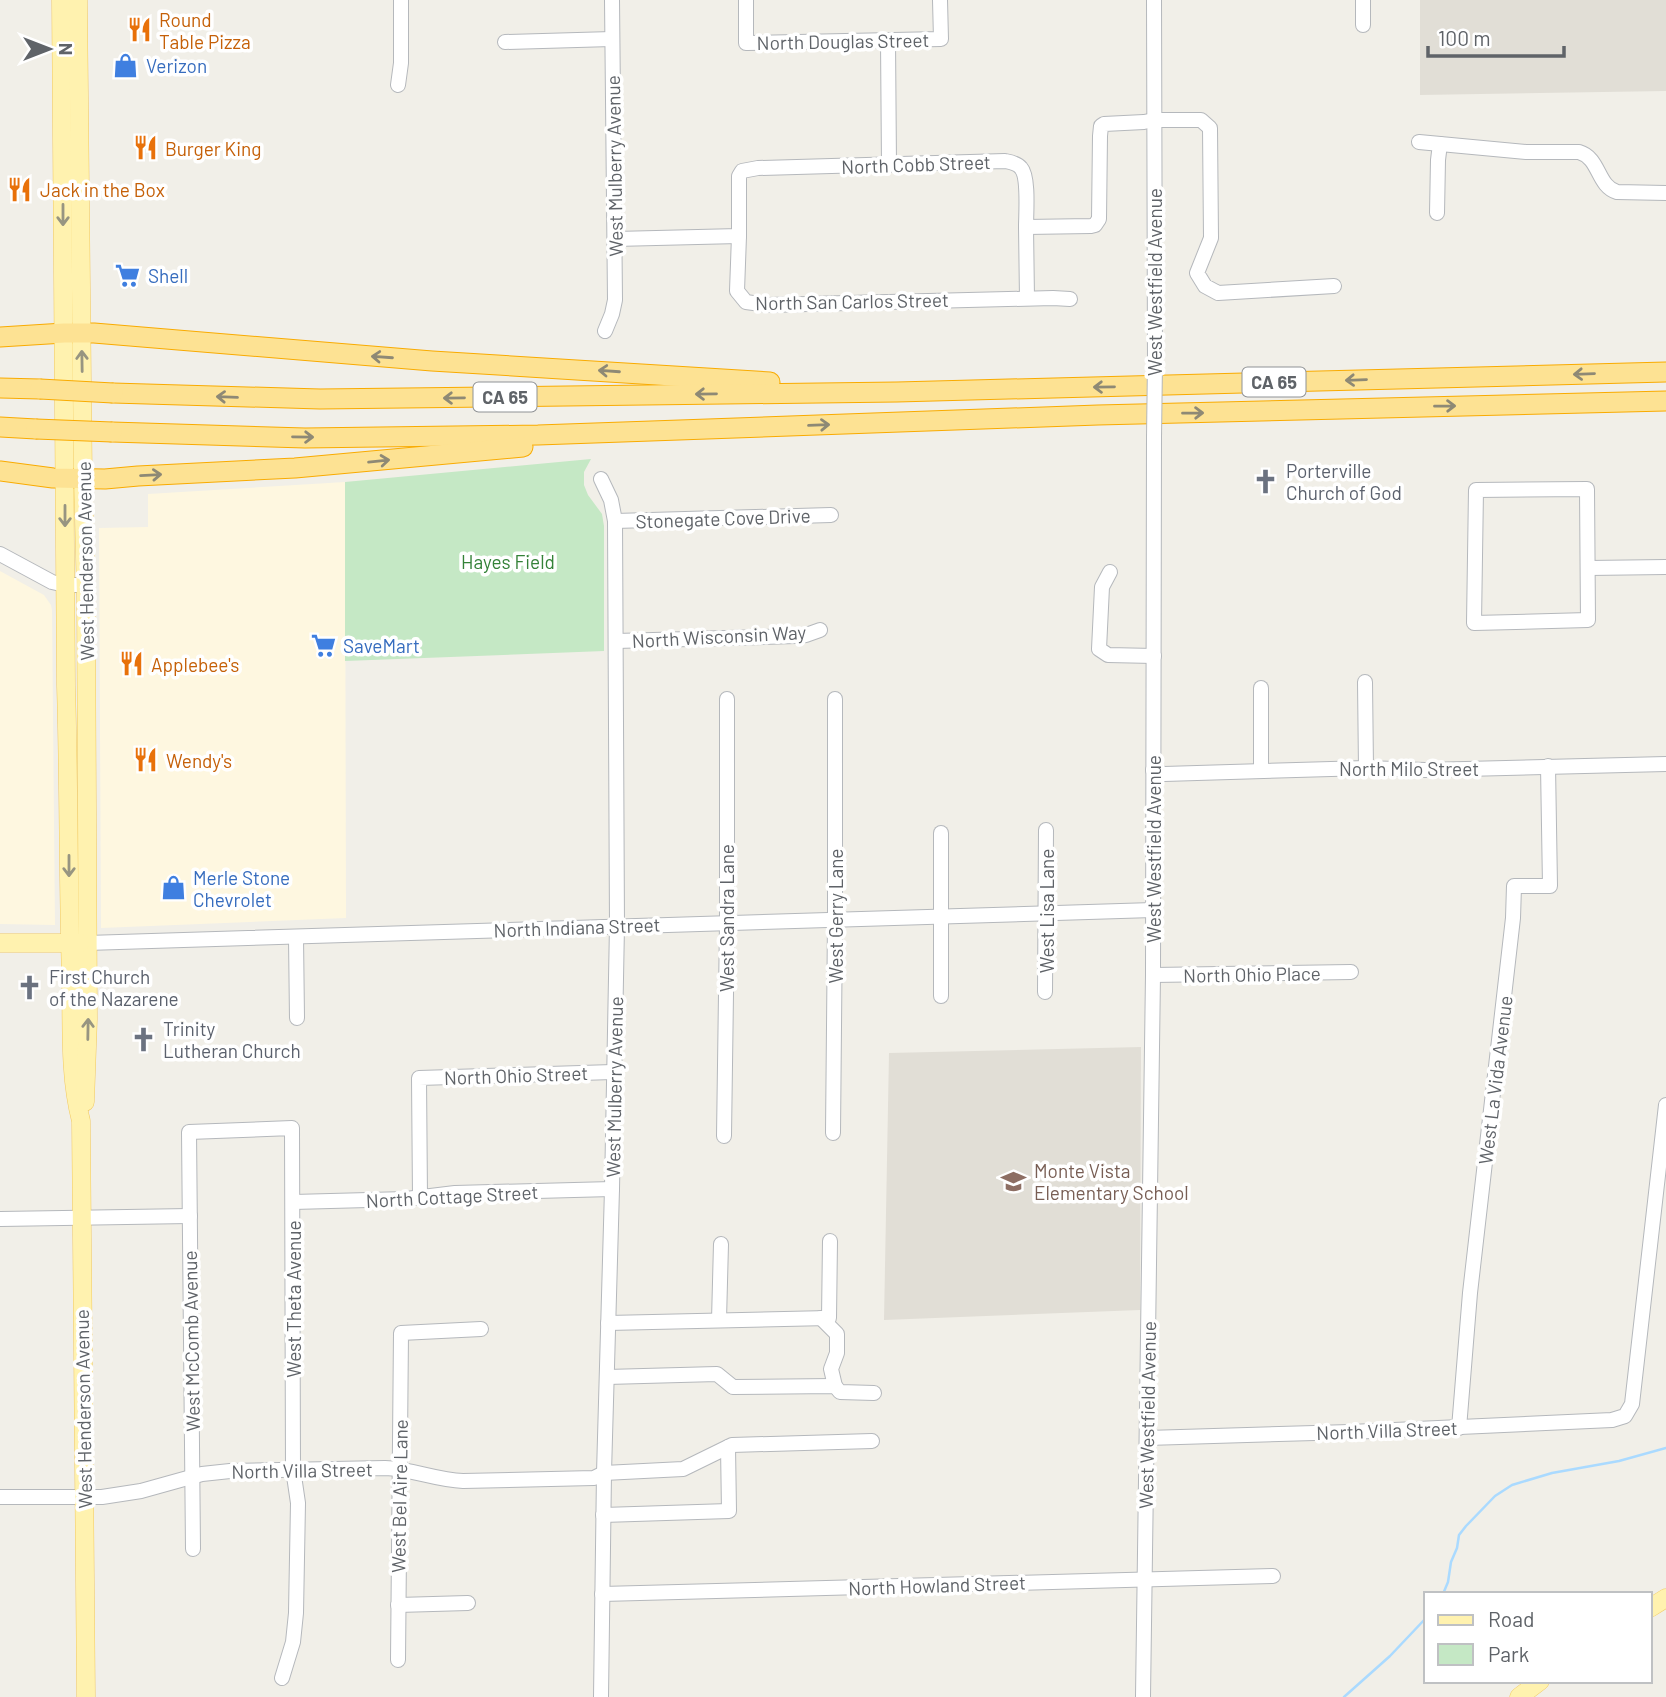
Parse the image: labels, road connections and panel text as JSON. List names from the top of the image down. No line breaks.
{"streets":{"highway":["CA 65"],"main road":["West Henderson Avenue","North Indiana Street"],"street":["North Douglas Street","North Cobb Street","West Mulberry Avenue","West Westfield Avenue","North San Carlos Street","Stonegate Cove Drive","North Wisconsin Way","North Milo Street","West Lisa Lane","West Gerry Lane","West Sandra Lane","North Ohio Place","North Ohio Street","West La Vida Avenue","North Cottage Street","West Theta Avenue","West McComb Avenue","North Villa Street","West Bel Aire Lane","North Howland Street"]},"crossings":[["North Cobb Street","North San Carlos Street"],["West Mulberry Avenue","Stonegate Cove Drive"],["West Mulberry Avenue","North Wisconsin Way"],["West Mulberry Avenue","North Indiana Street"],["West Mulberry Avenue","North Ohio Street"],["West Mulberry Avenue","North Cottage Street"],["West Mulberry Avenue","North Villa Street"],["West Mulberry Avenue","North Howland Street"],["West Westfield Avenue","North Milo Street"],["West Westfield Avenue","North Indiana Street"],["West Westfield Avenue","North Ohio Place"],["West Westfield Avenue","North Villa Street"],["West Westfield Avenue","North Howland Street"],["West Henderson Avenue","North Indiana Street"],["West Henderson Avenue","North Villa Street"],["North Milo Street","West La Vida Avenue"],["West Lisa Lane","North Indiana Street"],["West Gerry Lane","North Indiana Street"],["West Sandra Lane","North Indiana Street"],["North Ohio Street","North Cottage Street"],["West La Vida Avenue","North Villa Street"],["North Cottage Street","West Theta Avenue"],["West Theta Avenue","West McComb Avenue"],["West Theta Avenue","North Villa Street"],["West McComb Avenue","North Villa Street"],["North Villa Street","West Bel Aire Lane"]],"parks":["Hayes Field"],"places":{"restaurant":["Round Table Pizza","Burger King","Jack in the Box","Applebee's","Wendy's"],"shop":["Verizon","Merle Stone Chevrolet"],"supermarket":["Shell","SaveMart"],"church":["Porterville Church of God","First Church of the Nazarene","Trinity Lutheran Church"],"school or university":["Monte Vista Elementary School"]},"legend":["Road","Park"],"scale_bar":"100 m","north":"right"}
